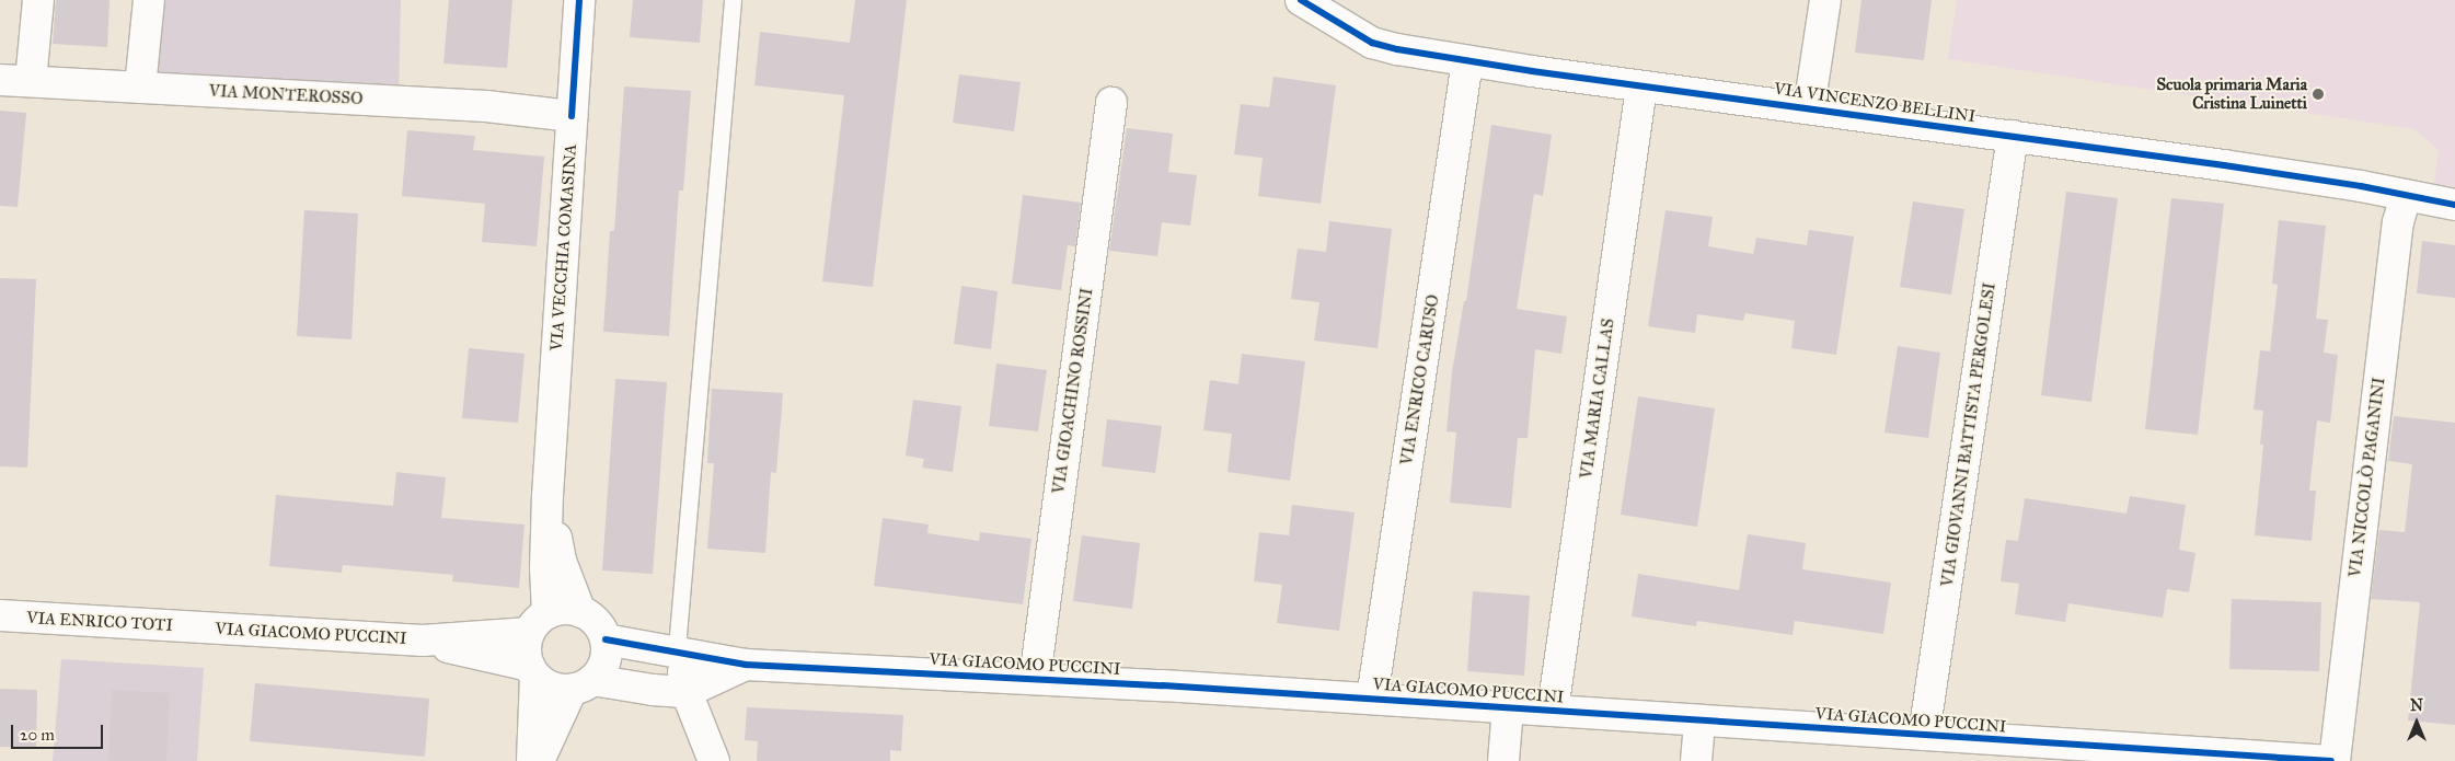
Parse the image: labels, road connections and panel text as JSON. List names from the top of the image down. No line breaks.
{"streets":{"street":["VIA MONTEROSSO","VIA VINCENZO BELLINI","VIA VECCHIA COMASINA","VIA ENRICO CARUSO","VIA GIOACHINO ROSSINI","VIA MARIA CALLAS","VIA GIOVANNI BATTISTA PERGOLESI","VIA NICCOLÒ PAGANINI","VIA ENRICO TOTI","VIA GIACOMO PUCCINI"]},"crossings":[["VIA MONTEROSSO","VIA VECCHIA COMASINA"],["VIA VINCENZO BELLINI","VIA ENRICO CARUSO"],["VIA VINCENZO BELLINI","VIA MARIA CALLAS"],["VIA VINCENZO BELLINI","VIA GIOVANNI BATTISTA PERGOLESI"],["VIA VINCENZO BELLINI","VIA NICCOLÒ PAGANINI"],["VIA VECCHIA COMASINA","VIA GIACOMO PUCCINI"],["VIA ENRICO CARUSO","VIA GIACOMO PUCCINI"],["VIA GIOACHINO ROSSINI","VIA GIACOMO PUCCINI"],["VIA MARIA CALLAS","VIA GIACOMO PUCCINI"],["VIA GIOVANNI BATTISTA PERGOLESI","VIA GIACOMO PUCCINI"],["VIA ENRICO TOTI","VIA GIACOMO PUCCINI"]],"places":["Scuola primaria Maria Cristina Luinetti"],"scale_bar":"20 m","north":"top"}
